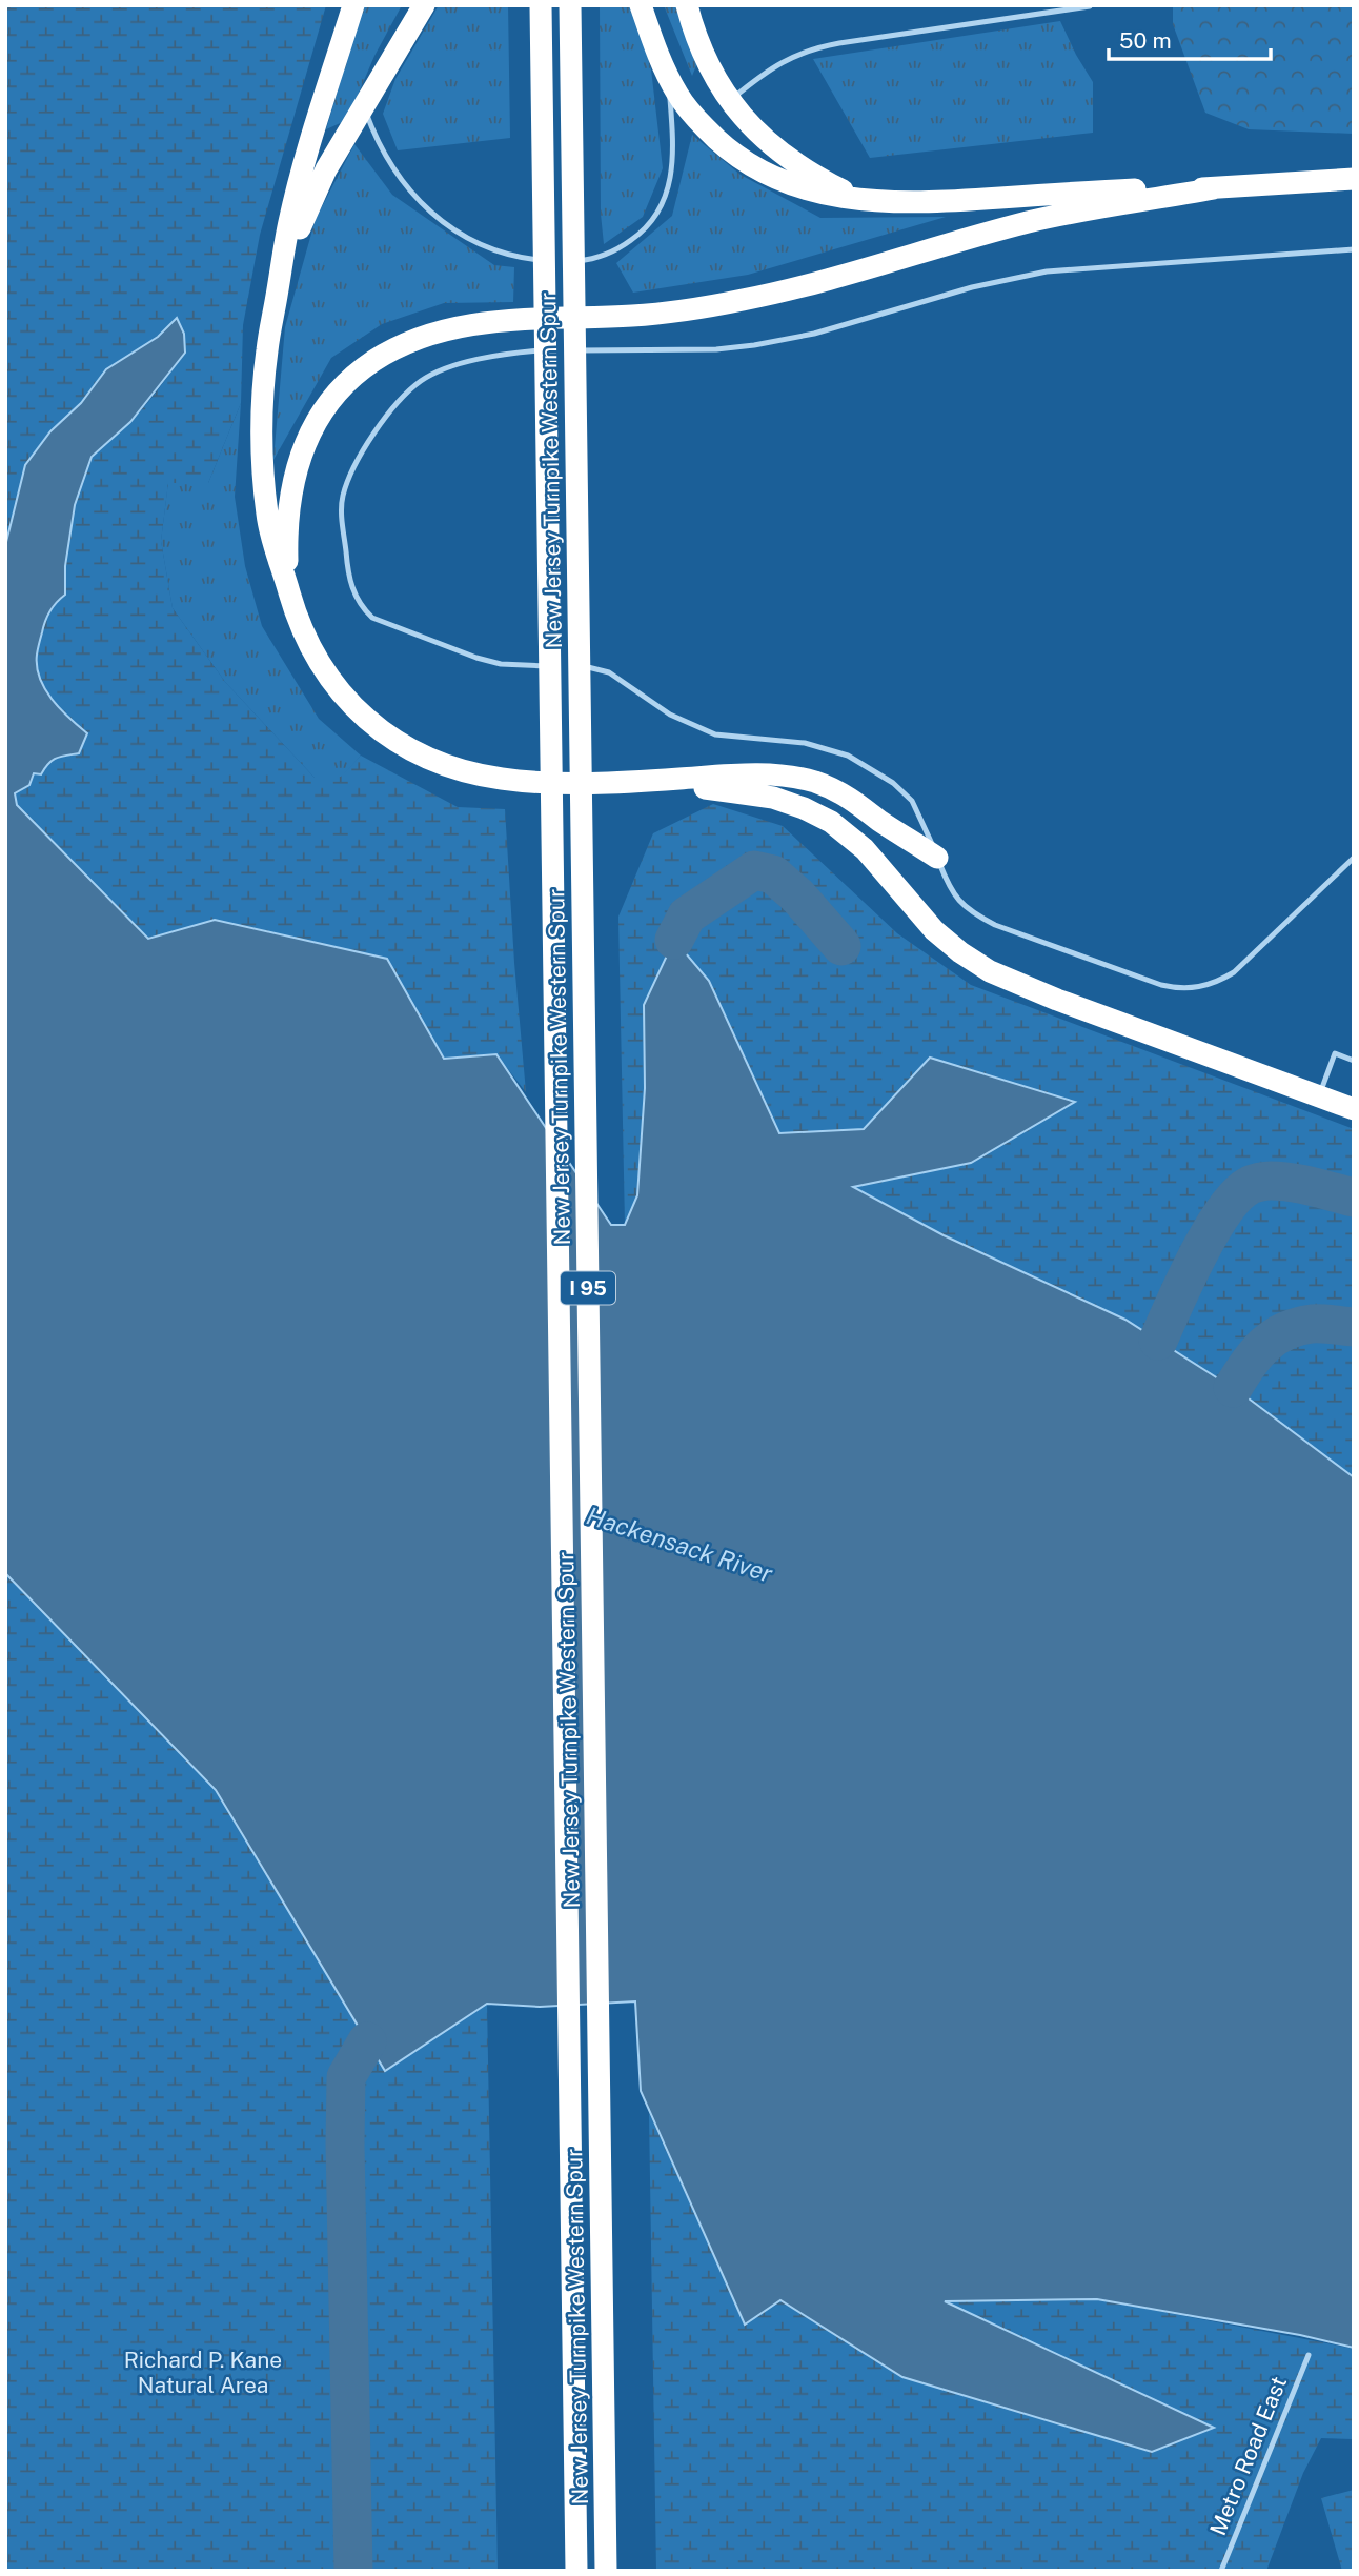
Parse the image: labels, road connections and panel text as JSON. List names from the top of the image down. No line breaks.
{"streets":{"highway":["New Jersey Turnpike Western Spur","I 95"],"lane":["Metro Road East"]},"water":["Hackensack River"],"parks":["Richard P. Kane Natural Area"],"scale_bar":"50 m"}
